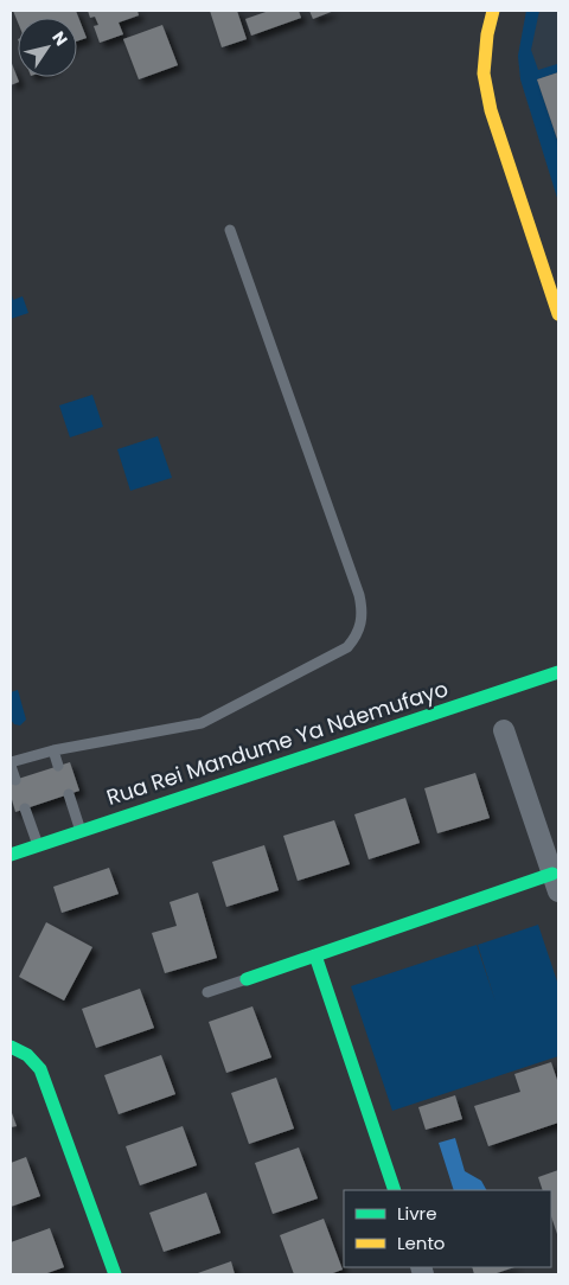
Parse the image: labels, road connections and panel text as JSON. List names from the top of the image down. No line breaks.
{"streets":{"street":["Rua Rei Mandume Ya Ndemufayo"]},"legend":["Livre","Lento"],"north":"top right"}
